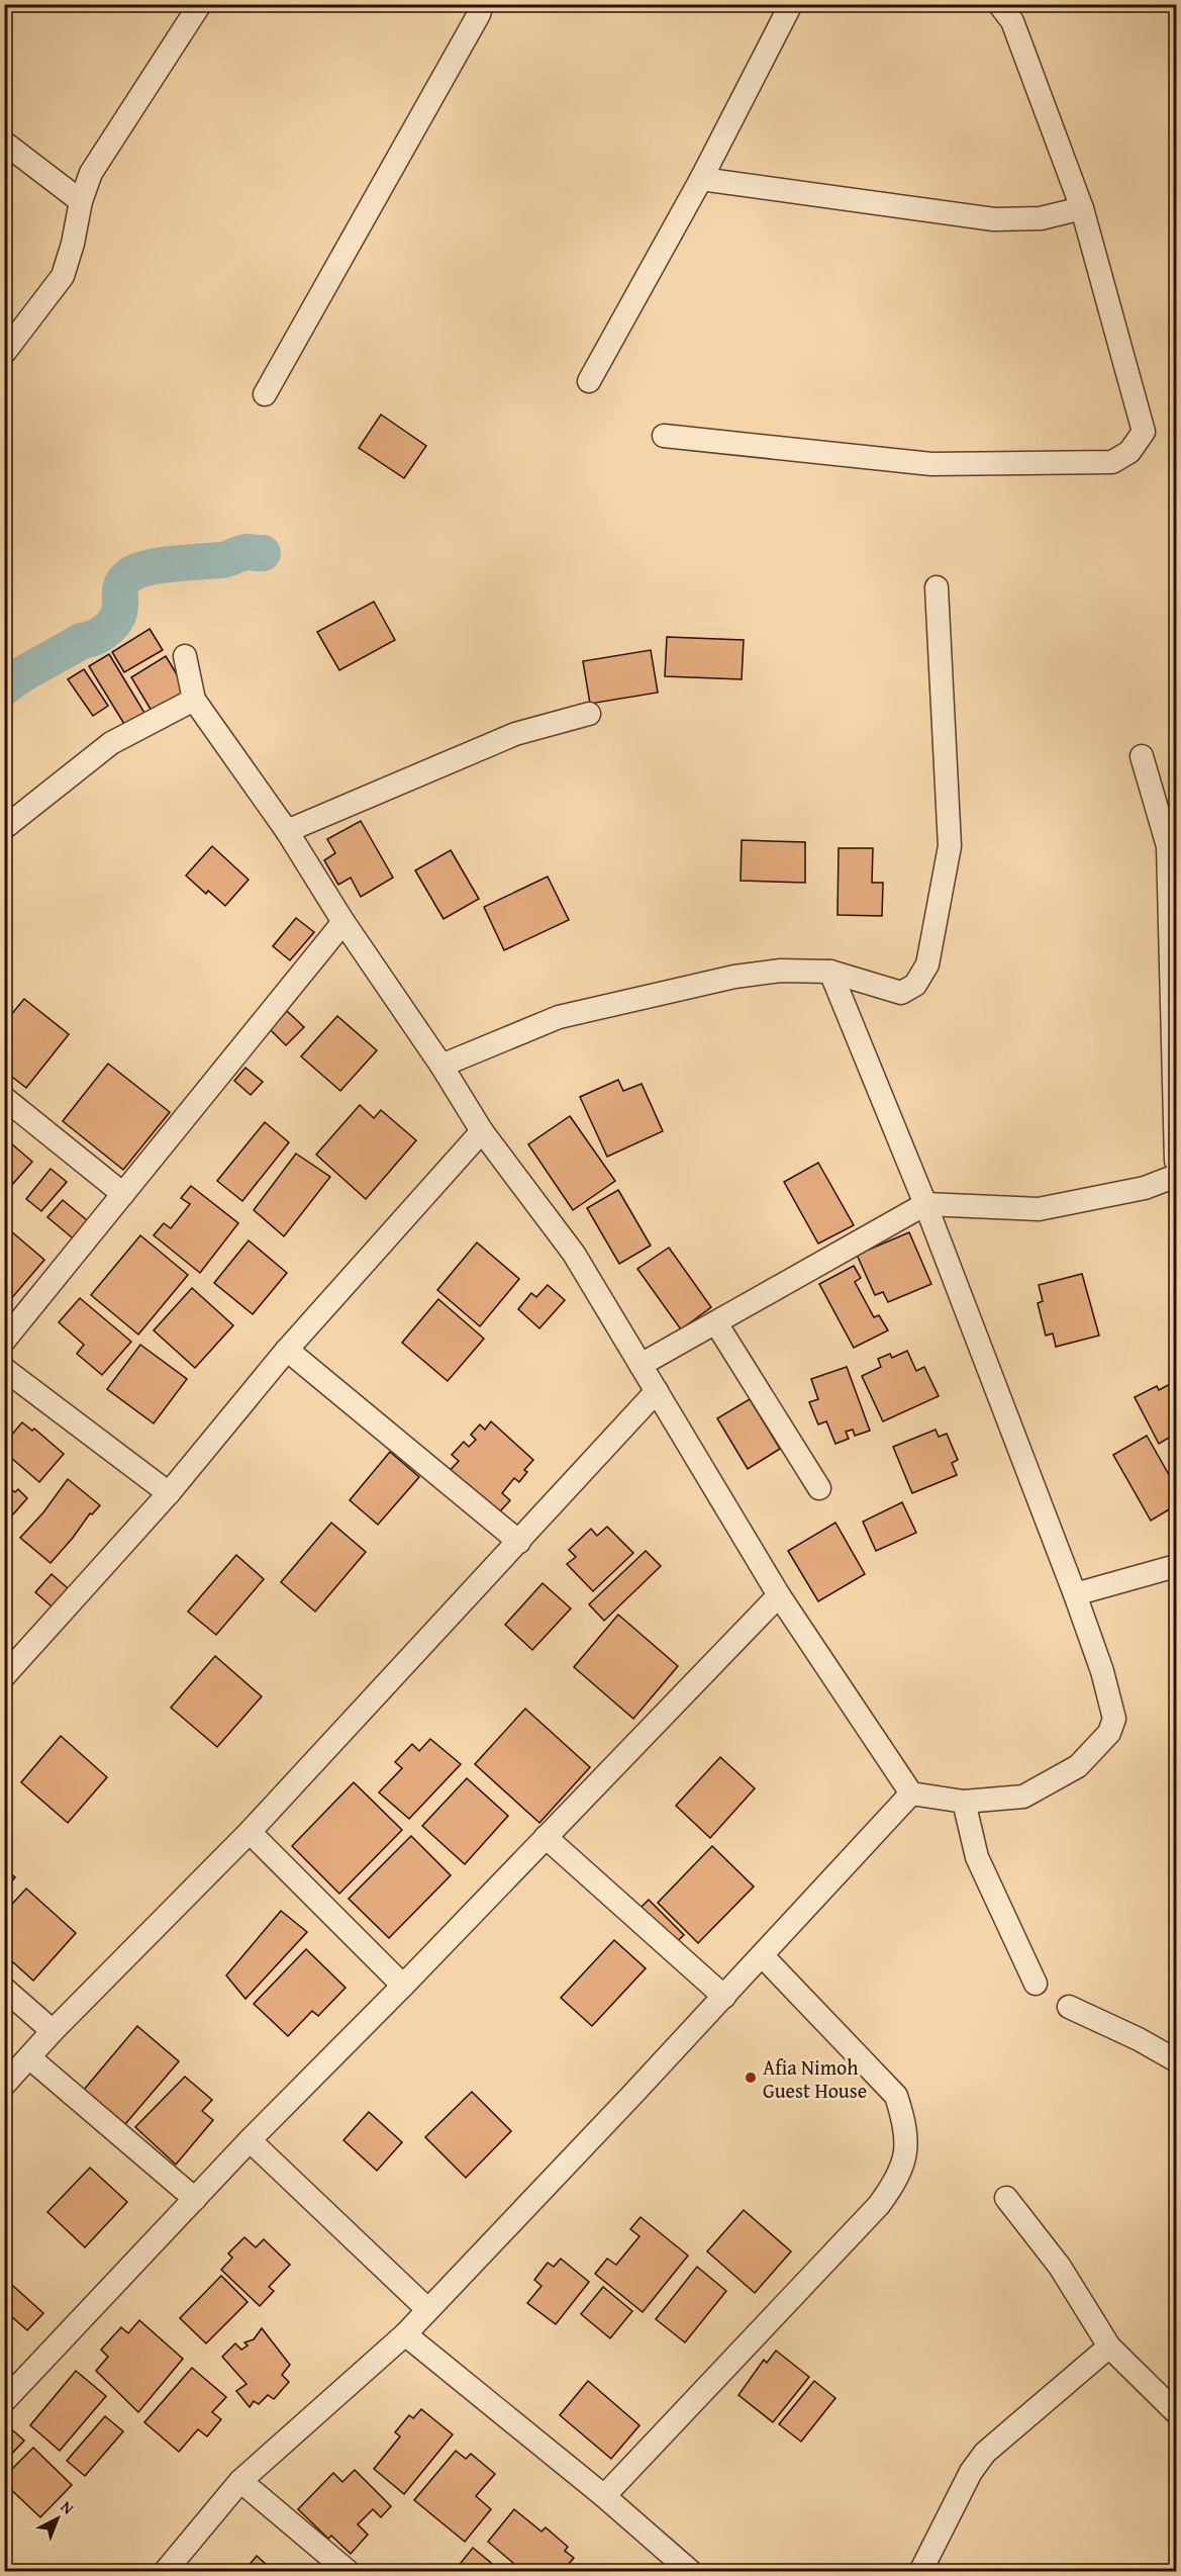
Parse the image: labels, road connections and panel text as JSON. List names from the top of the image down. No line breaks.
{"places":["Afia Nimoh Guest House"],"north":"top right"}
